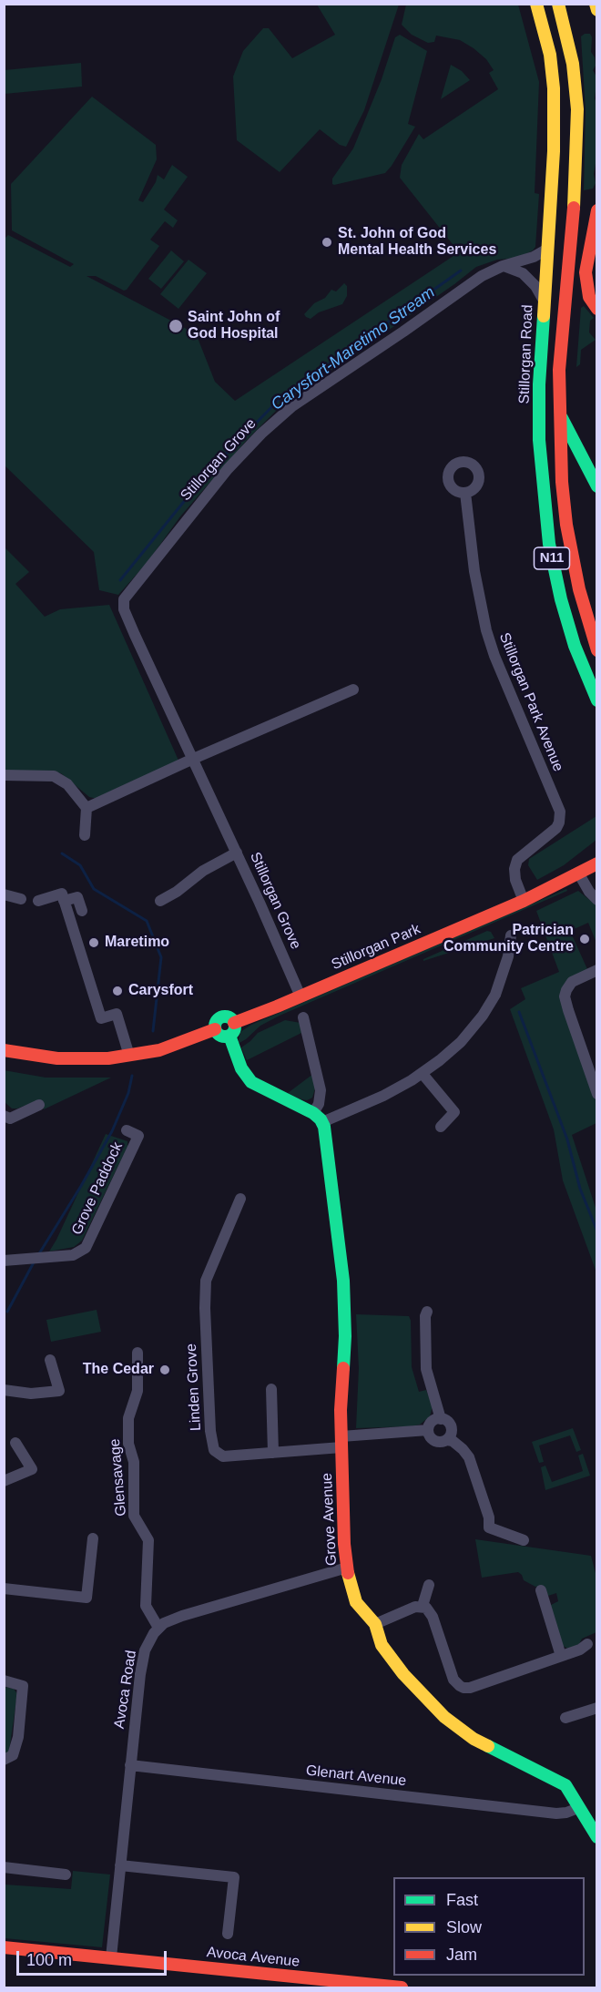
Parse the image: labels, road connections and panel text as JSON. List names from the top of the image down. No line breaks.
{"streets":{"main road":["Stillorgan Road","N11","Stillorgan Park","Grove Avenue","Avoca Avenue"],"street":["Stillorgan Grove","Stillorgan Park Avenue","Grove Paddock","Linden Grove","Glensavage","Avoca Road","Glenart Avenue"]},"crossings":[["Stillorgan Road","Stillorgan Grove"],["Stillorgan Grove","Stillorgan Park"],["Stillorgan Park Avenue","Stillorgan Park"],["Linden Grove","Grove Avenue"],["Glensavage","Avoca Road"],["Grove Avenue","Glenart Avenue"],["Avoca Road","Glenart Avenue"],["Avoca Road","Avoca Avenue"]],"water":["Carysfort-Maretimo Stream"],"places":["St. John of God Mental Health Services","Saint John of God Hospital","Patrician Community Centre","Maretimo","Carysfort","The Cedar"],"legend":["Fast","Slow","Jam"],"scale_bar":"100 m"}
